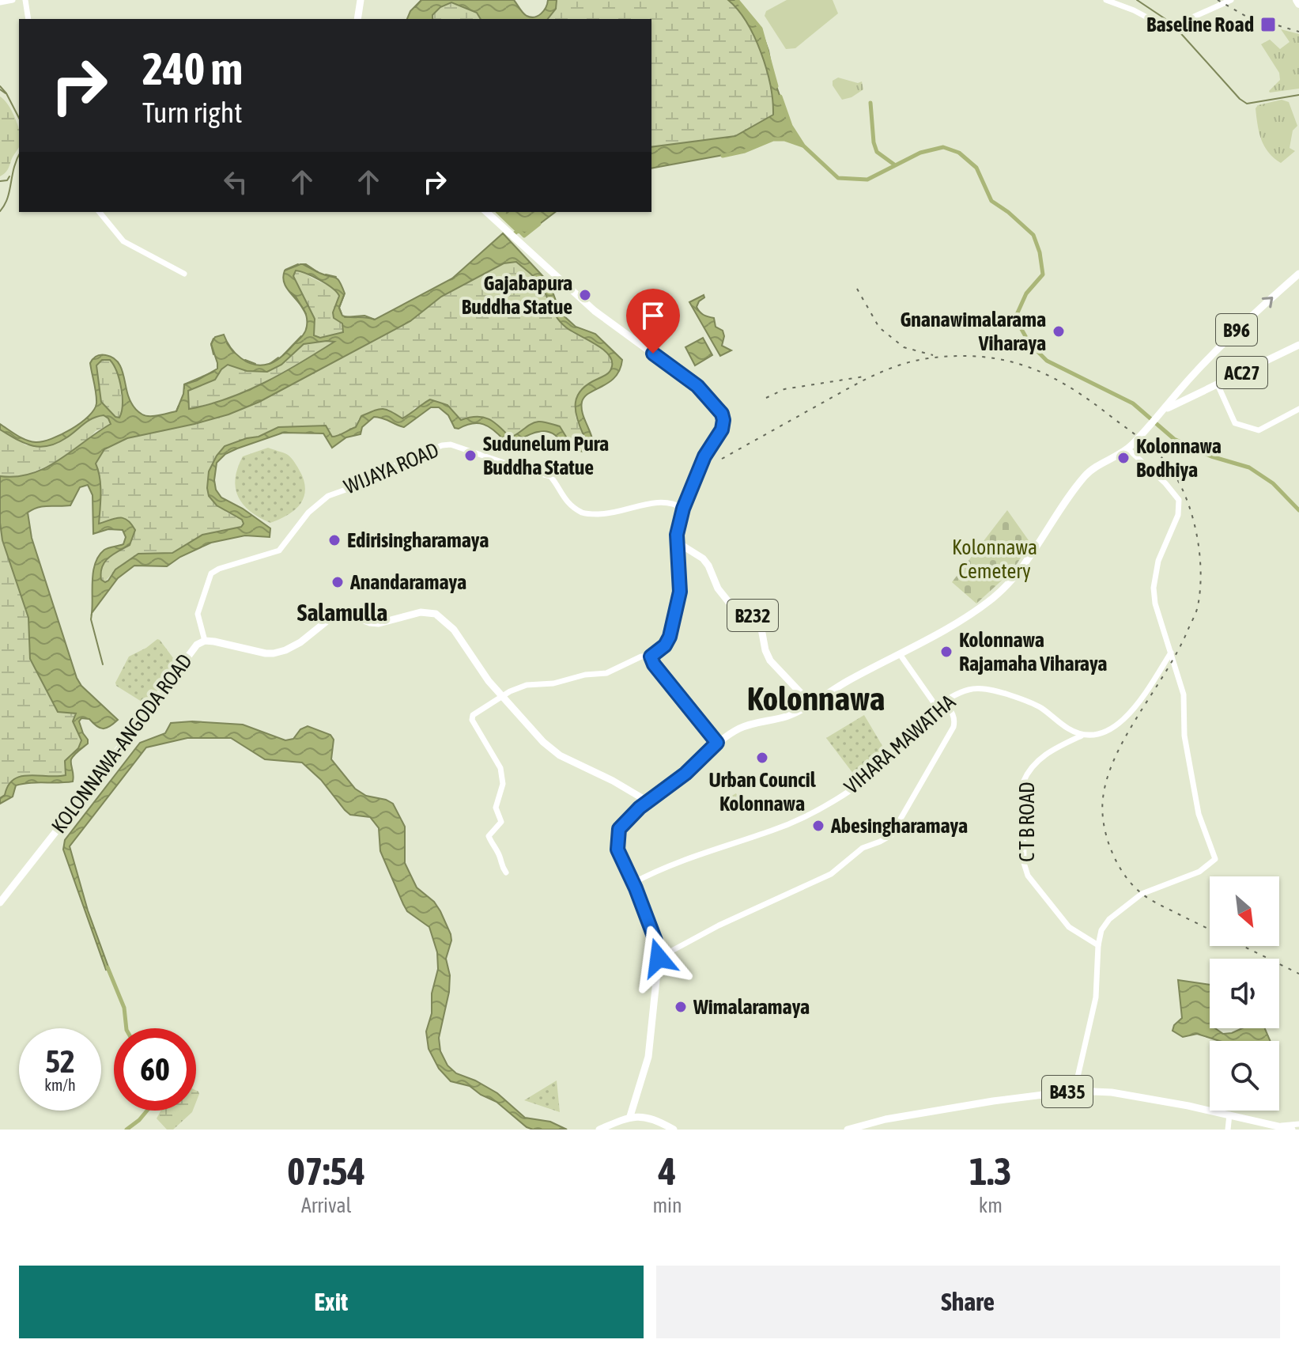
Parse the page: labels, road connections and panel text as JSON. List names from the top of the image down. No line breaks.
{"streets":{"main road":["B96","AC27","B232","KOLONNAWA-ANGODA ROAD","B435"],"street":["WIJAYA ROAD","VIHARA MAWATHA","C T B ROAD"]},"crossings":[["B96","AC27"],["B96","B232"],["B96","KOLONNAWA-ANGODA ROAD"],["B96","VIHARA MAWATHA"],["WIJAYA ROAD","KOLONNAWA-ANGODA ROAD"],["VIHARA MAWATHA","C T B ROAD"]],"districts":["Salamulla","Kolonnawa"],"parks":["Kolonnawa Cemetery"],"places":{"transit":["Baseline Road"],"other":["Gajabapura Buddha Statue","Gnanawimalarama Viharaya","Sudunelum Pura Buddha Statue","Kolonnawa Bodhiya","Edirisingharamaya","Anandaramaya","Kolonnawa Rajamaha Viharaya","Urban Council Kolonnawa","Abesingharamaya","Wimalaramaya"]},"north":"bottom right","page":{"turn":["240 m","Turn right"],"speed":"52 km/h","limit":"60","eta":["07:54","Arrival","4","min","1.3","km"],"buttons":["Exit","Share"]}}
